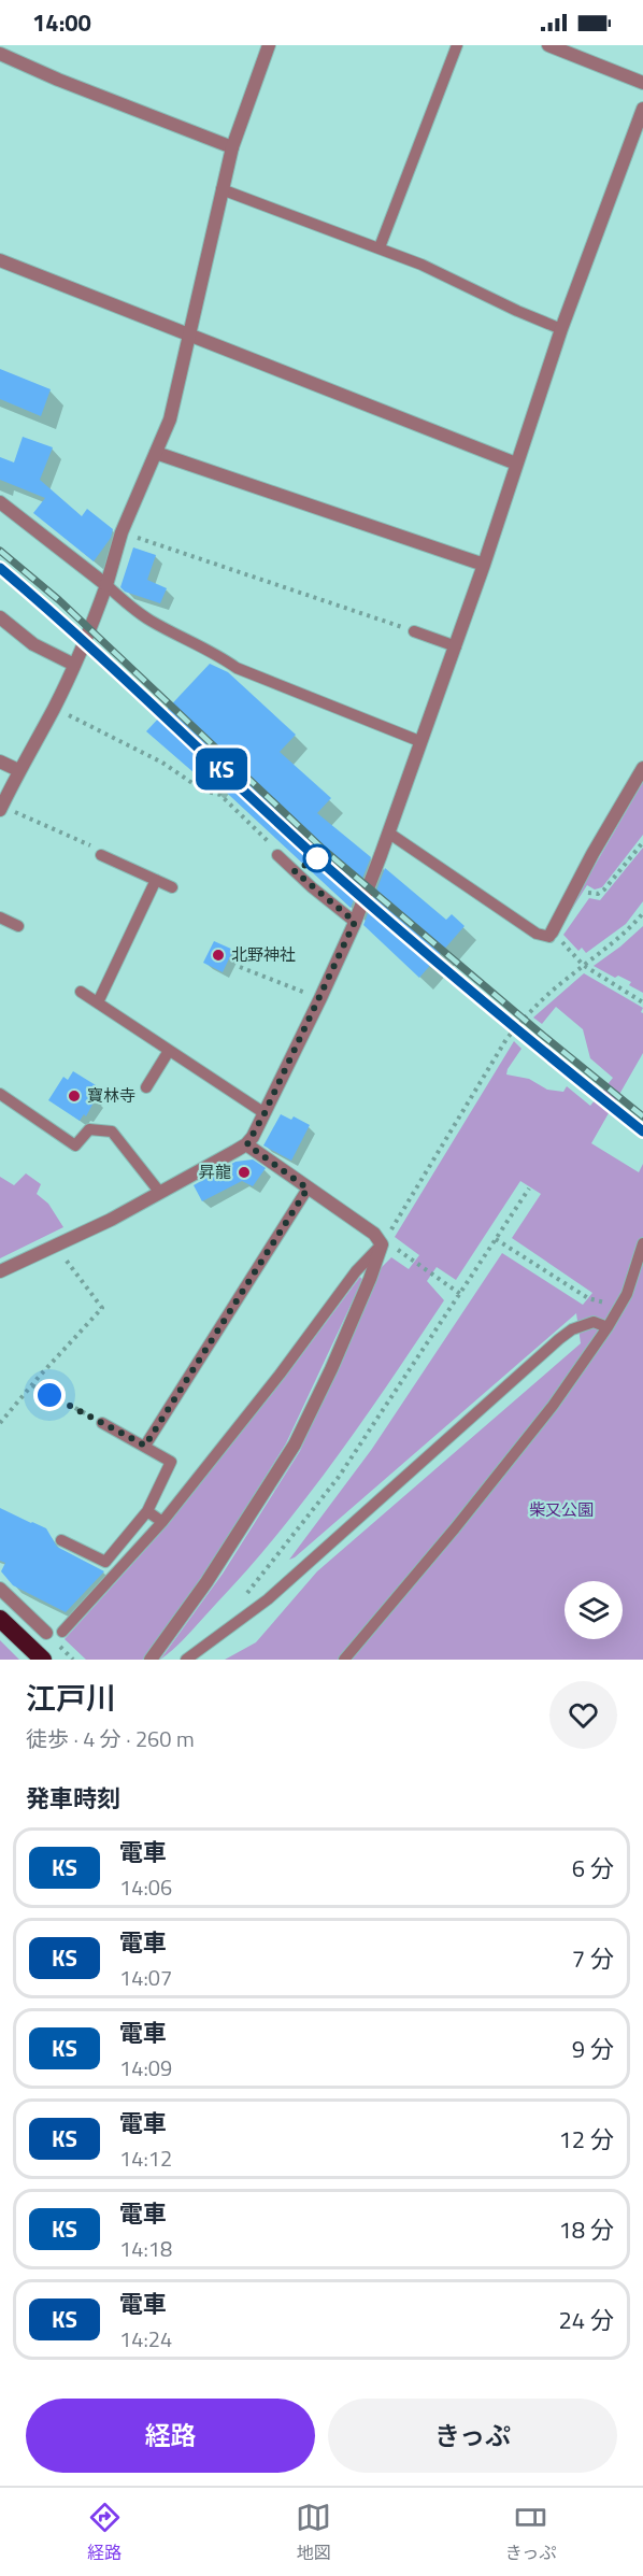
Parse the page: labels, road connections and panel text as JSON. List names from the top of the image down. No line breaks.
{"parks":["柴又公園"],"places":["北野神社","寶林寺","昇龍"],"page":{"status":"14:00","on_map":"KS","heading":[["江戸川","徒歩 · 4 分 · 260 m"],"発車時刻"],"list":[{"mark":"KS","name":"電車","note":"14:06","value":"6 分"},{"mark":"KS","name":"電車","note":"14:07","value":"7 分"},{"mark":"KS","name":"電車","note":"14:09","value":"9 分"},{"mark":"KS","name":"電車","note":"14:12","value":"12 分"},{"mark":"KS","name":"電車","note":"14:18","value":"18 分"},{"mark":"KS","name":"電車","note":"14:24","value":"24 分"}],"buttons":["経路","きっぷ"],"tabs":["経路","地図","きっぷ"]}}
